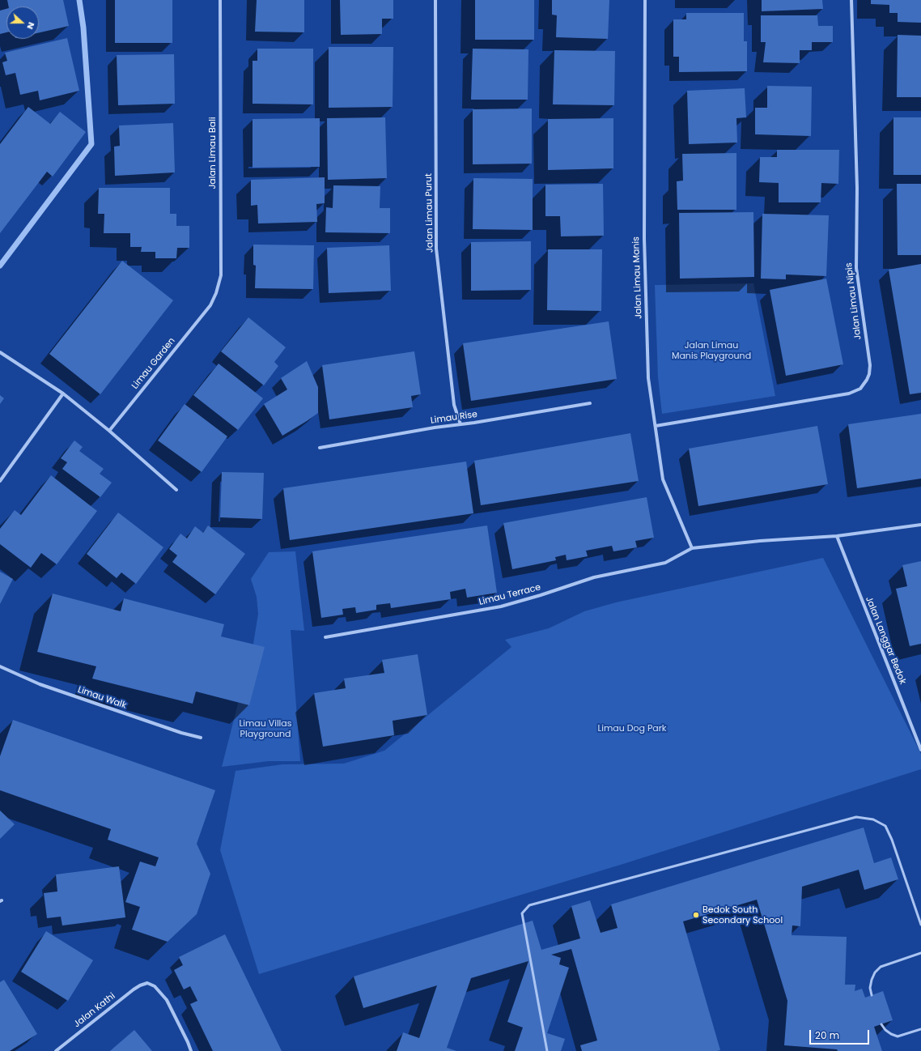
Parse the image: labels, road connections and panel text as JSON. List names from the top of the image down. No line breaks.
{"streets":{"street":["Jalan Limau Bali","Jalan Limau Purut","Jalan Limau Manis","Jalan Limau Nipis","Limau Garden","Limau Rise","Limau Terrace","Jalan Langgar Bedok","Limau Walk","Jalan Kathi"]},"crossings":[["Jalan Limau Bali","Limau Garden"],["Jalan Limau Purut","Limau Rise"],["Jalan Limau Manis","Jalan Limau Nipis"],["Jalan Limau Manis","Limau Terrace"]],"parks":["Jalan Limau Manis Playground","Limau Villas Playground","Limau Dog Park"],"places":["Bedok South Secondary School"],"scale_bar":"20 m","north":"right"}
